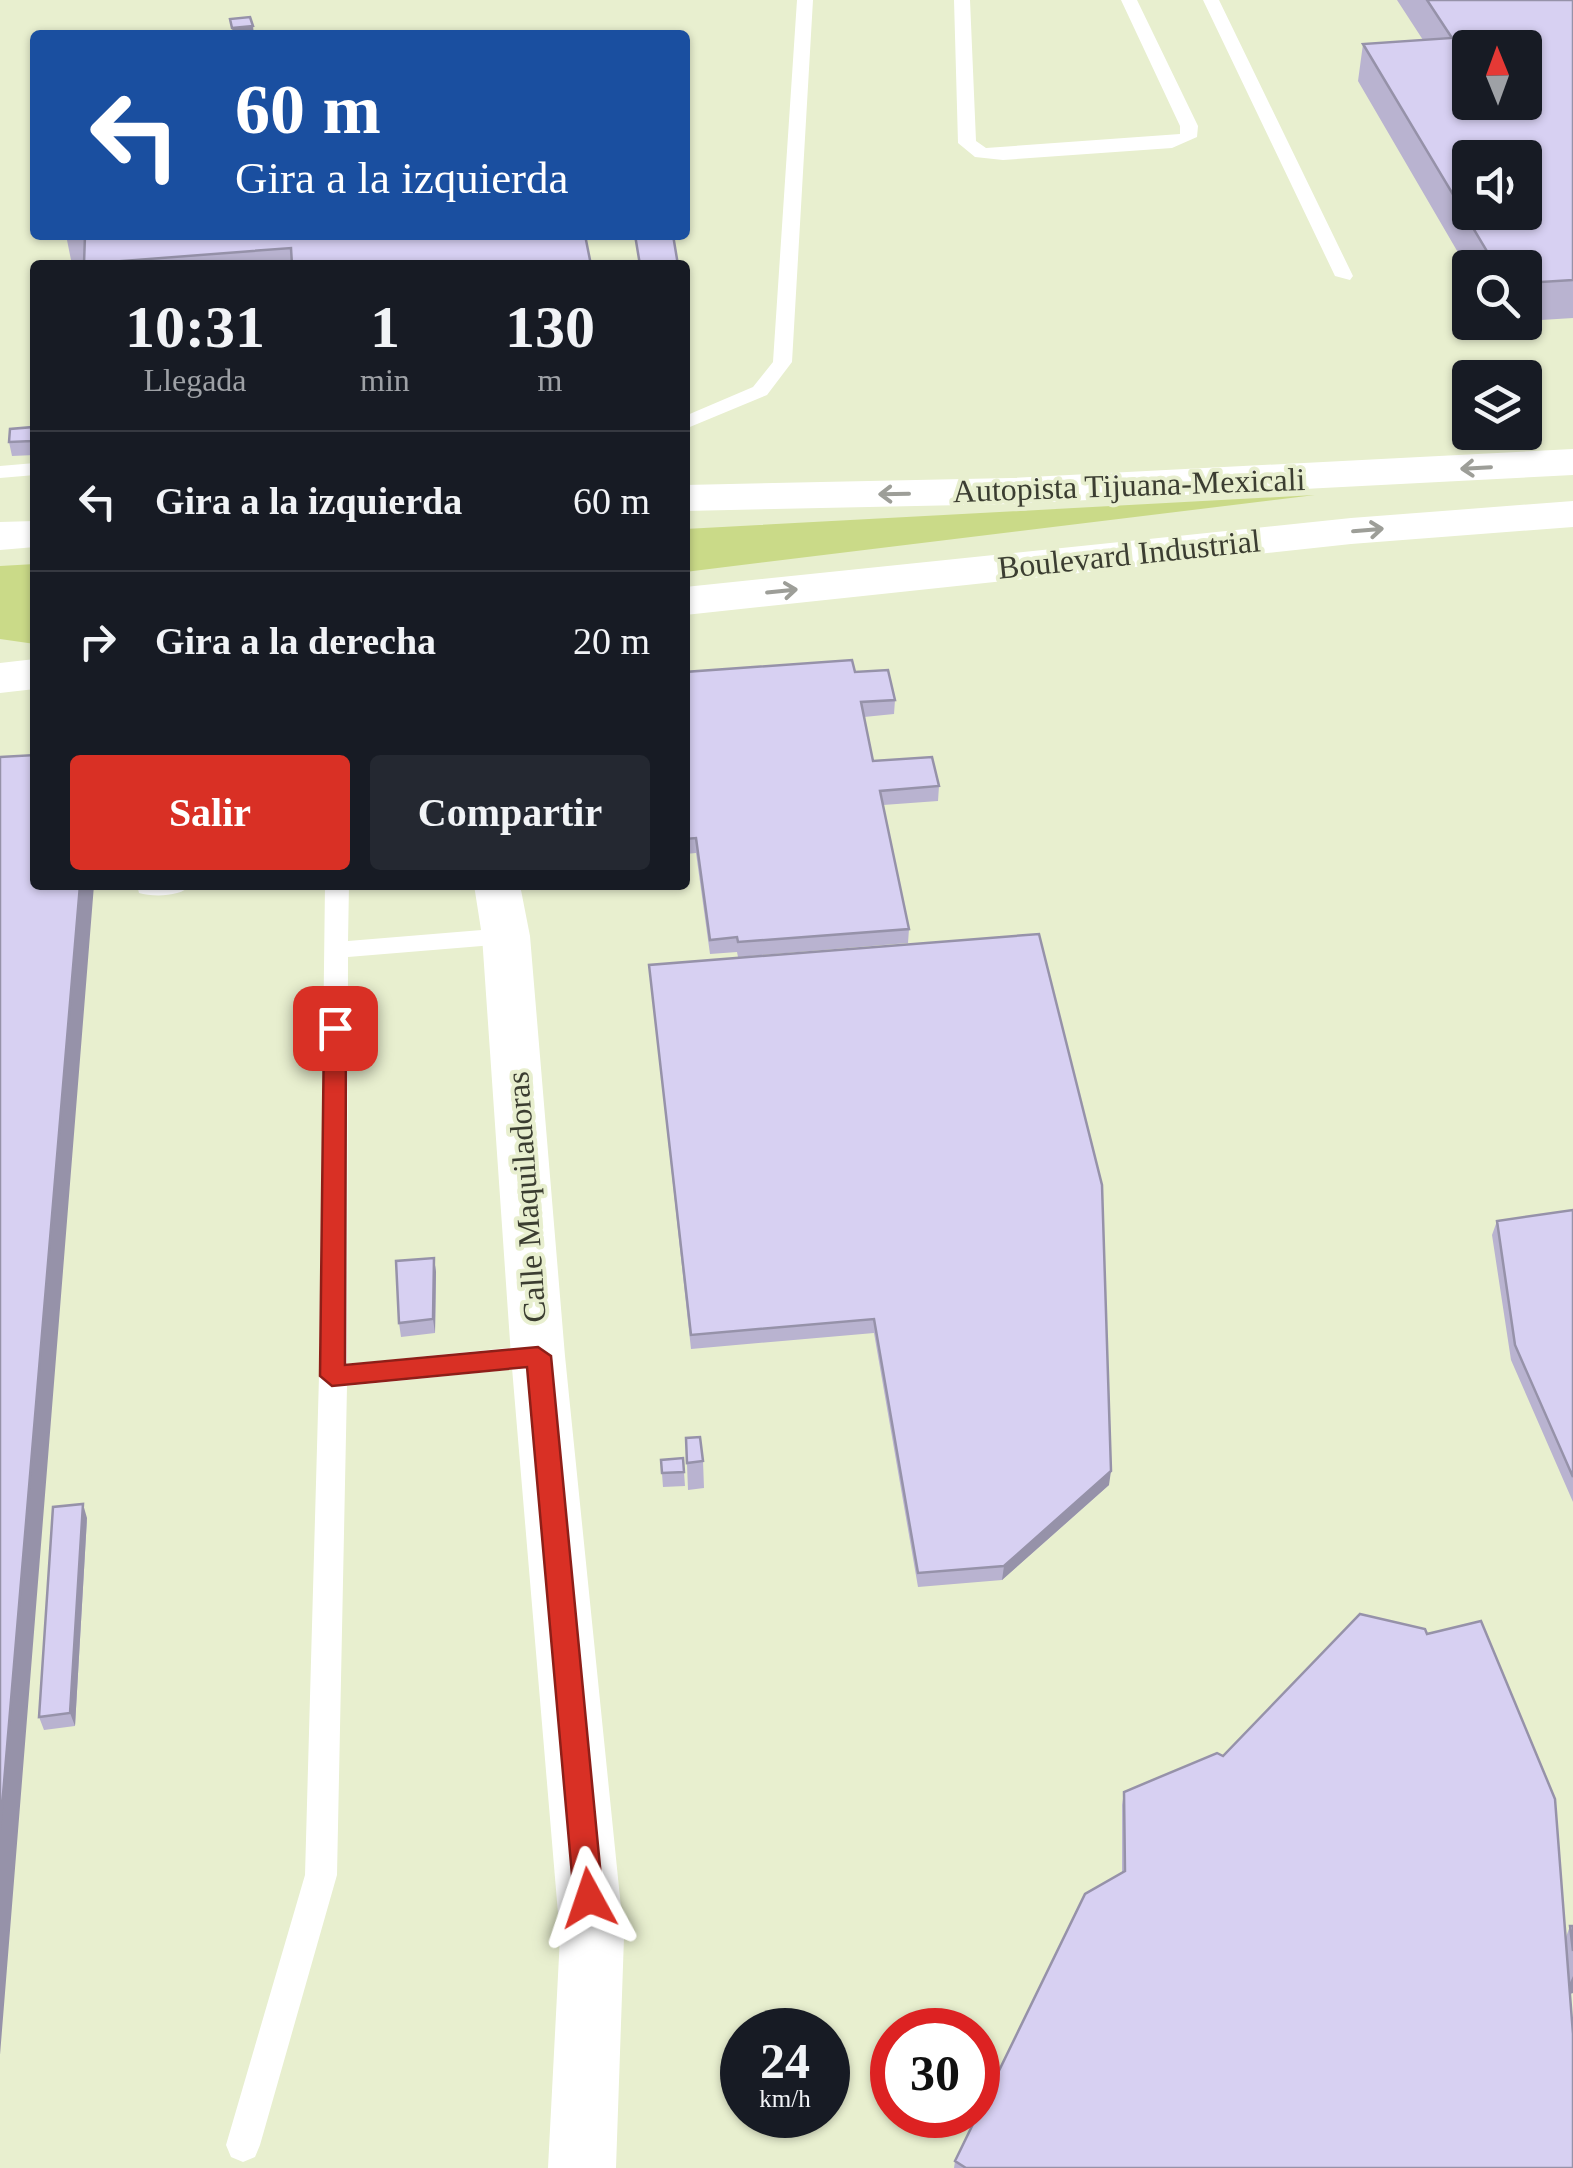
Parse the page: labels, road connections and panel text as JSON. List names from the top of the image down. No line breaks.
{"streets":{"highway":["Autopista Tijuana-Mexicali","Boulevard Industrial"],"street":["Calle Maquiladoras"]},"one_way":["Autopista Tijuana-Mexicali","Boulevard Industrial"],"north":"top","page":{"turn":["60 m","Gira a la izquierda"],"eta":["10:31","Llegada","1","min","130","m"],"list":[{"name":"Gira a la izquierda","value":"60 m"},{"name":"Gira a la derecha","value":"20 m"}],"buttons":["Salir","Compartir"],"speed":"24 km/h","limit":"30"}}
